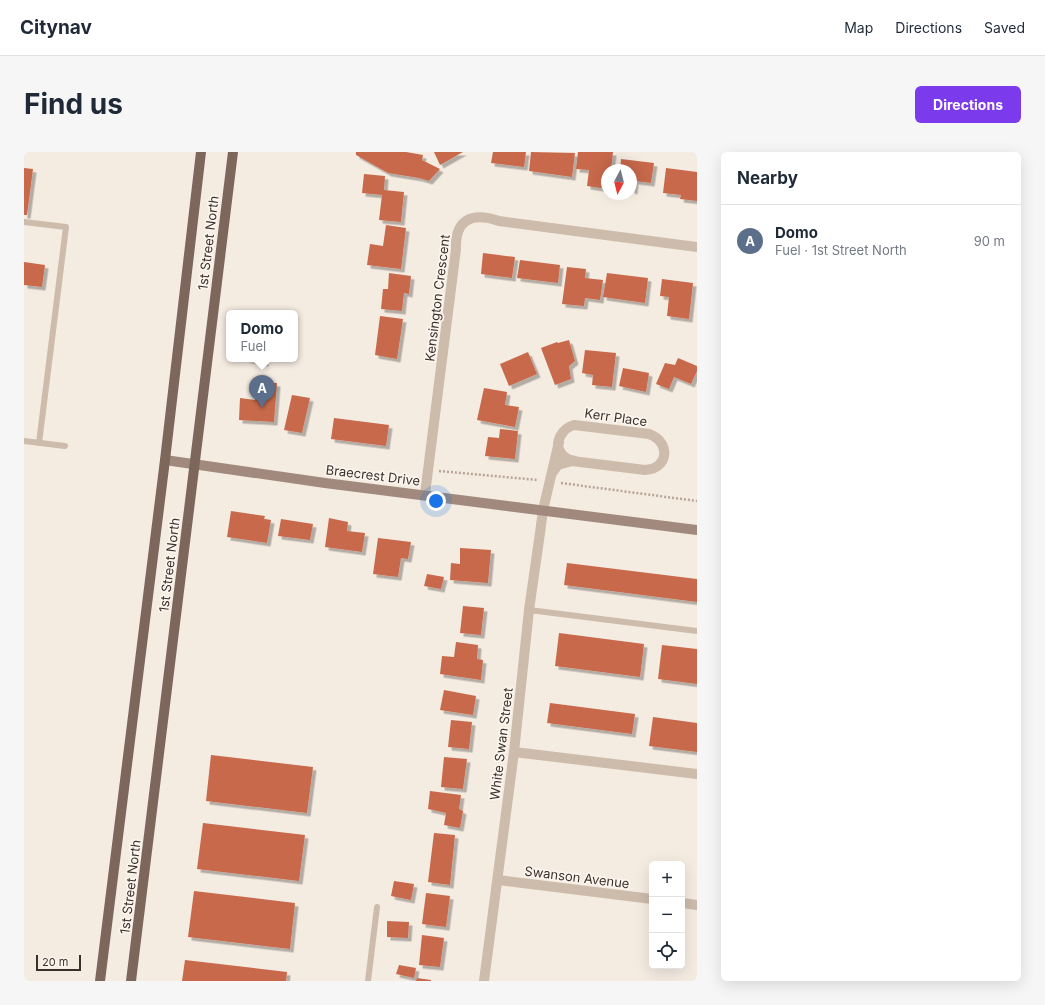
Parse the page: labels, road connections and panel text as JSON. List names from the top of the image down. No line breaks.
{"streets":{"main road":["1st Street North"],"street":["Kensington Crescent","Kerr Place","Braecrest Drive","White Swan Street","Swanson Avenue"]},"crossings":[["1st Street North","Braecrest Drive"],["Kensington Crescent","Braecrest Drive"],["Kerr Place","Braecrest Drive"],["Kerr Place","White Swan Street"],["Braecrest Drive","White Swan Street"],["White Swan Street","Swanson Avenue"]],"scale_bar":"20 m","north":"bottom","page":{"header":"Citynav","nav":["Map","Directions","Saved"],"buttons":"Directions","title":"Find us","heading":"Nearby","list":[{"mark":"A","name":"Domo","note":"Fuel · 1st Street North","value":"90 m"}],"popup":["Domo","Fuel"],"pins":"A","map_buttons":["+","−"],"scale":"20 m"}}
